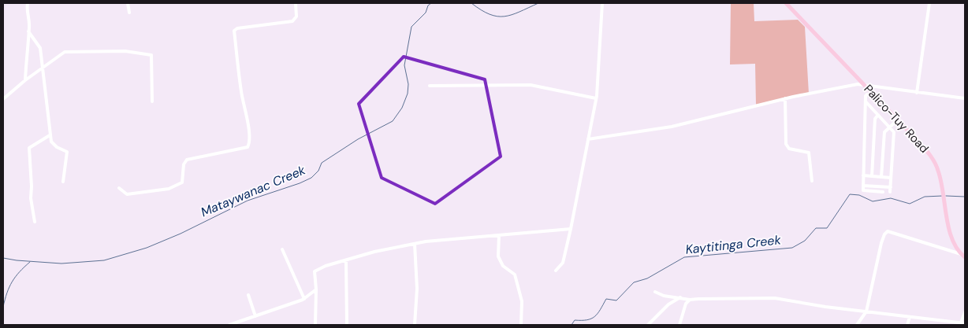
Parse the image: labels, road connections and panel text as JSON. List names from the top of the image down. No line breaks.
{"streets":{"main road":["Palico-Tuy Road"]},"water":["Mataywanac Creek","Kaytitinga Creek"]}
